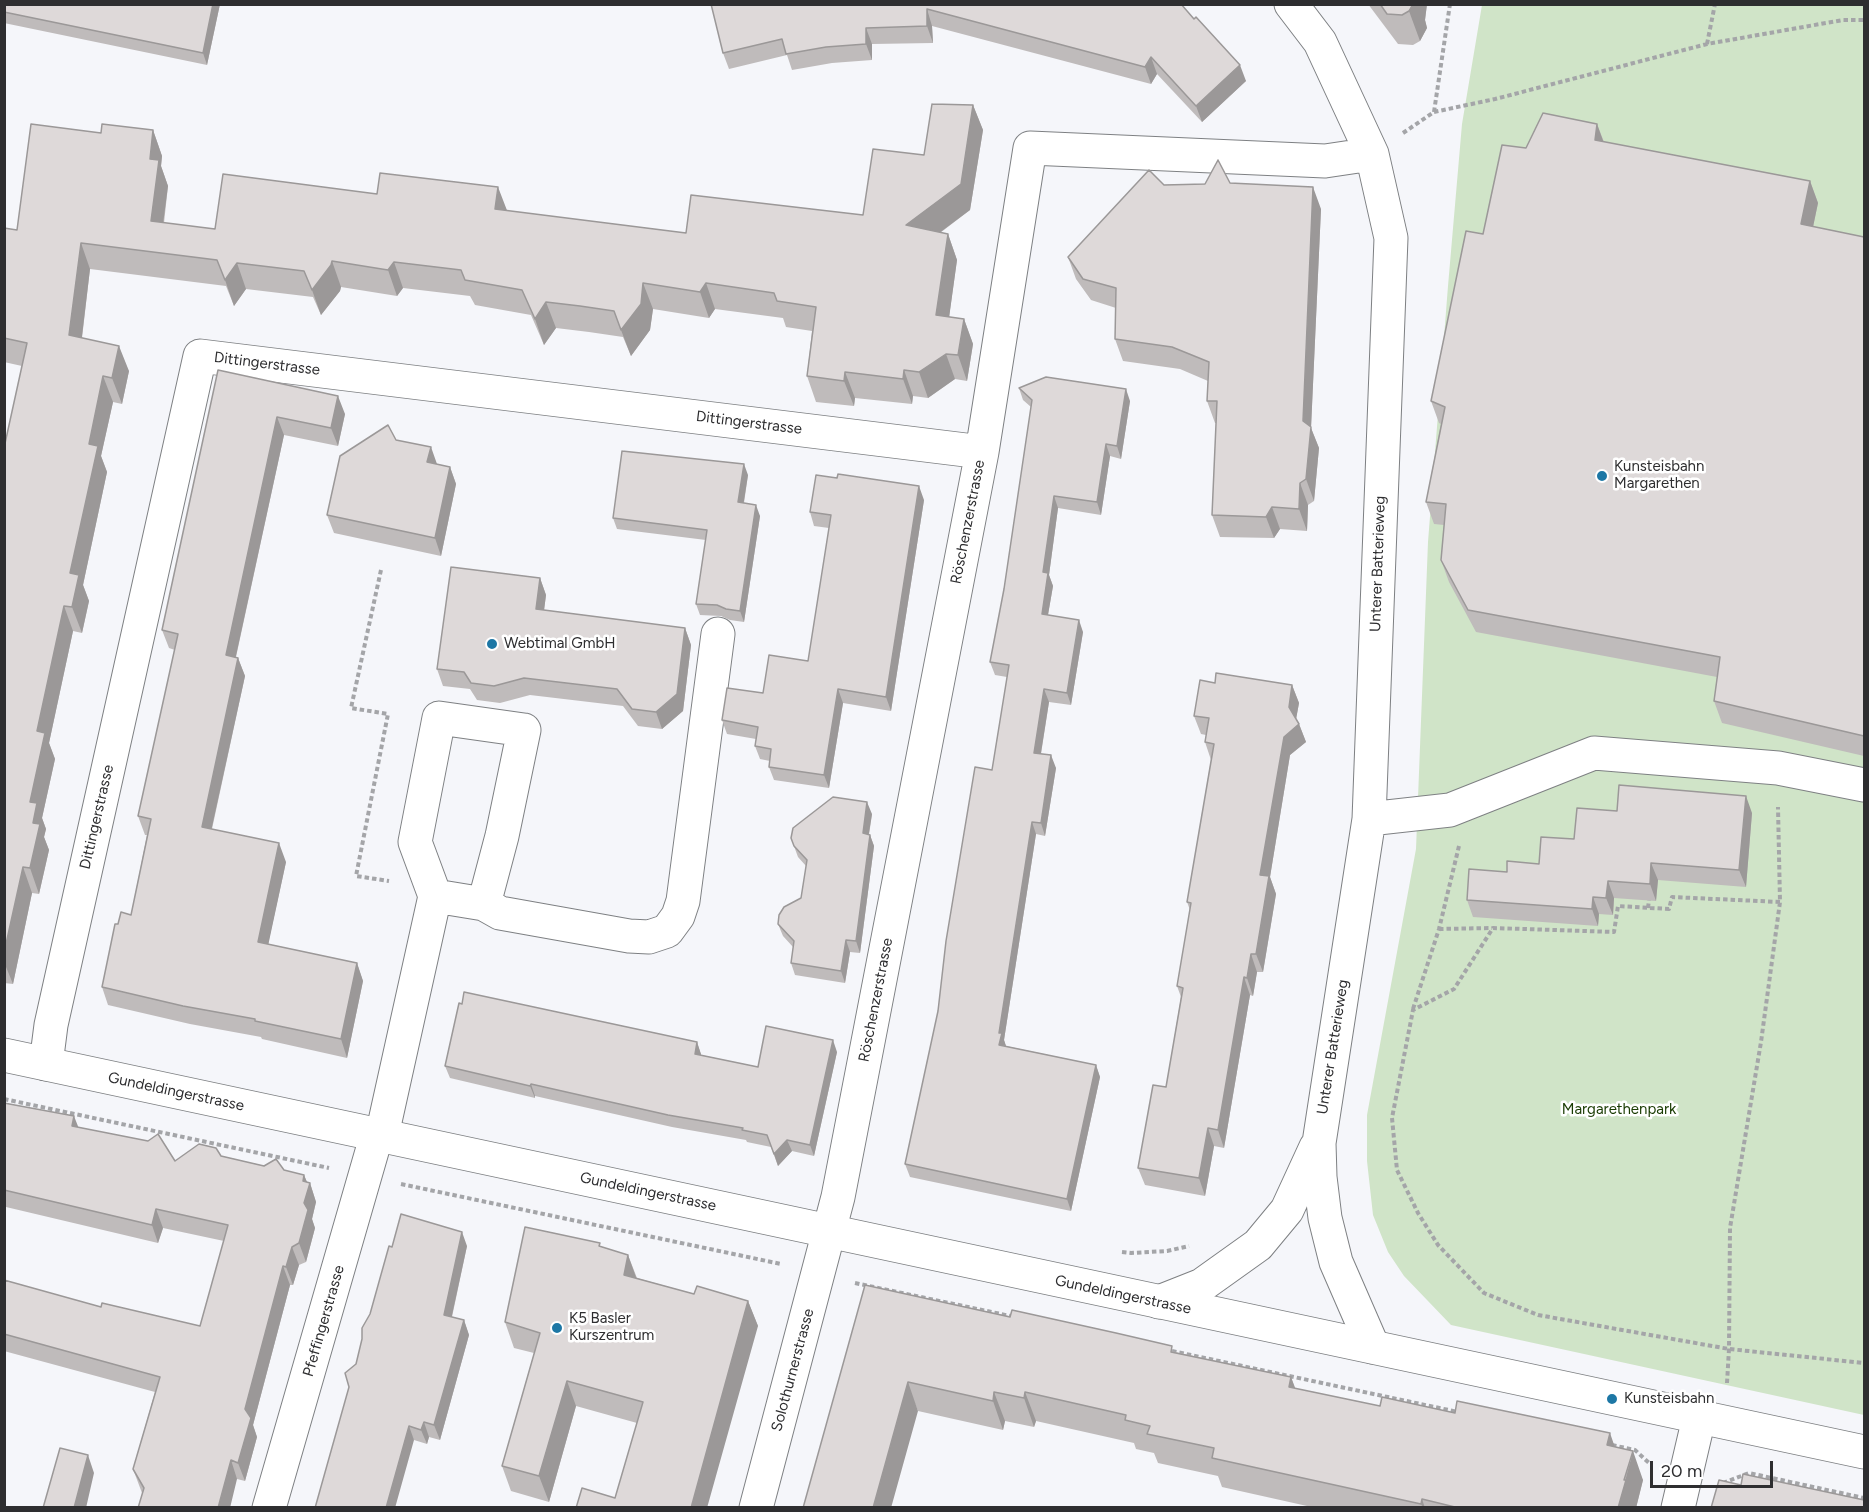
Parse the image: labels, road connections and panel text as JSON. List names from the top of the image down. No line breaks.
{"streets":{"street":["Dittingerstrasse","Röschenzerstrasse","Unterer Batterieweg","Gundeldingerstrasse","Pfeffingerstrasse","Solothurnerstrasse"]},"crossings":[["Dittingerstrasse","Röschenzerstrasse"],["Dittingerstrasse","Gundeldingerstrasse"],["Röschenzerstrasse","Unterer Batterieweg"],["Röschenzerstrasse","Gundeldingerstrasse"],["Röschenzerstrasse","Solothurnerstrasse"],["Unterer Batterieweg","Gundeldingerstrasse"],["Gundeldingerstrasse","Pfeffingerstrasse"],["Gundeldingerstrasse","Solothurnerstrasse"]],"parks":["Margarethenpark"],"places":["Kunsteisbahn Margarethen","Webtimal GmbH","K5 Basler Kurszentrum","Kunsteisbahn"],"scale_bar":"20 m"}
